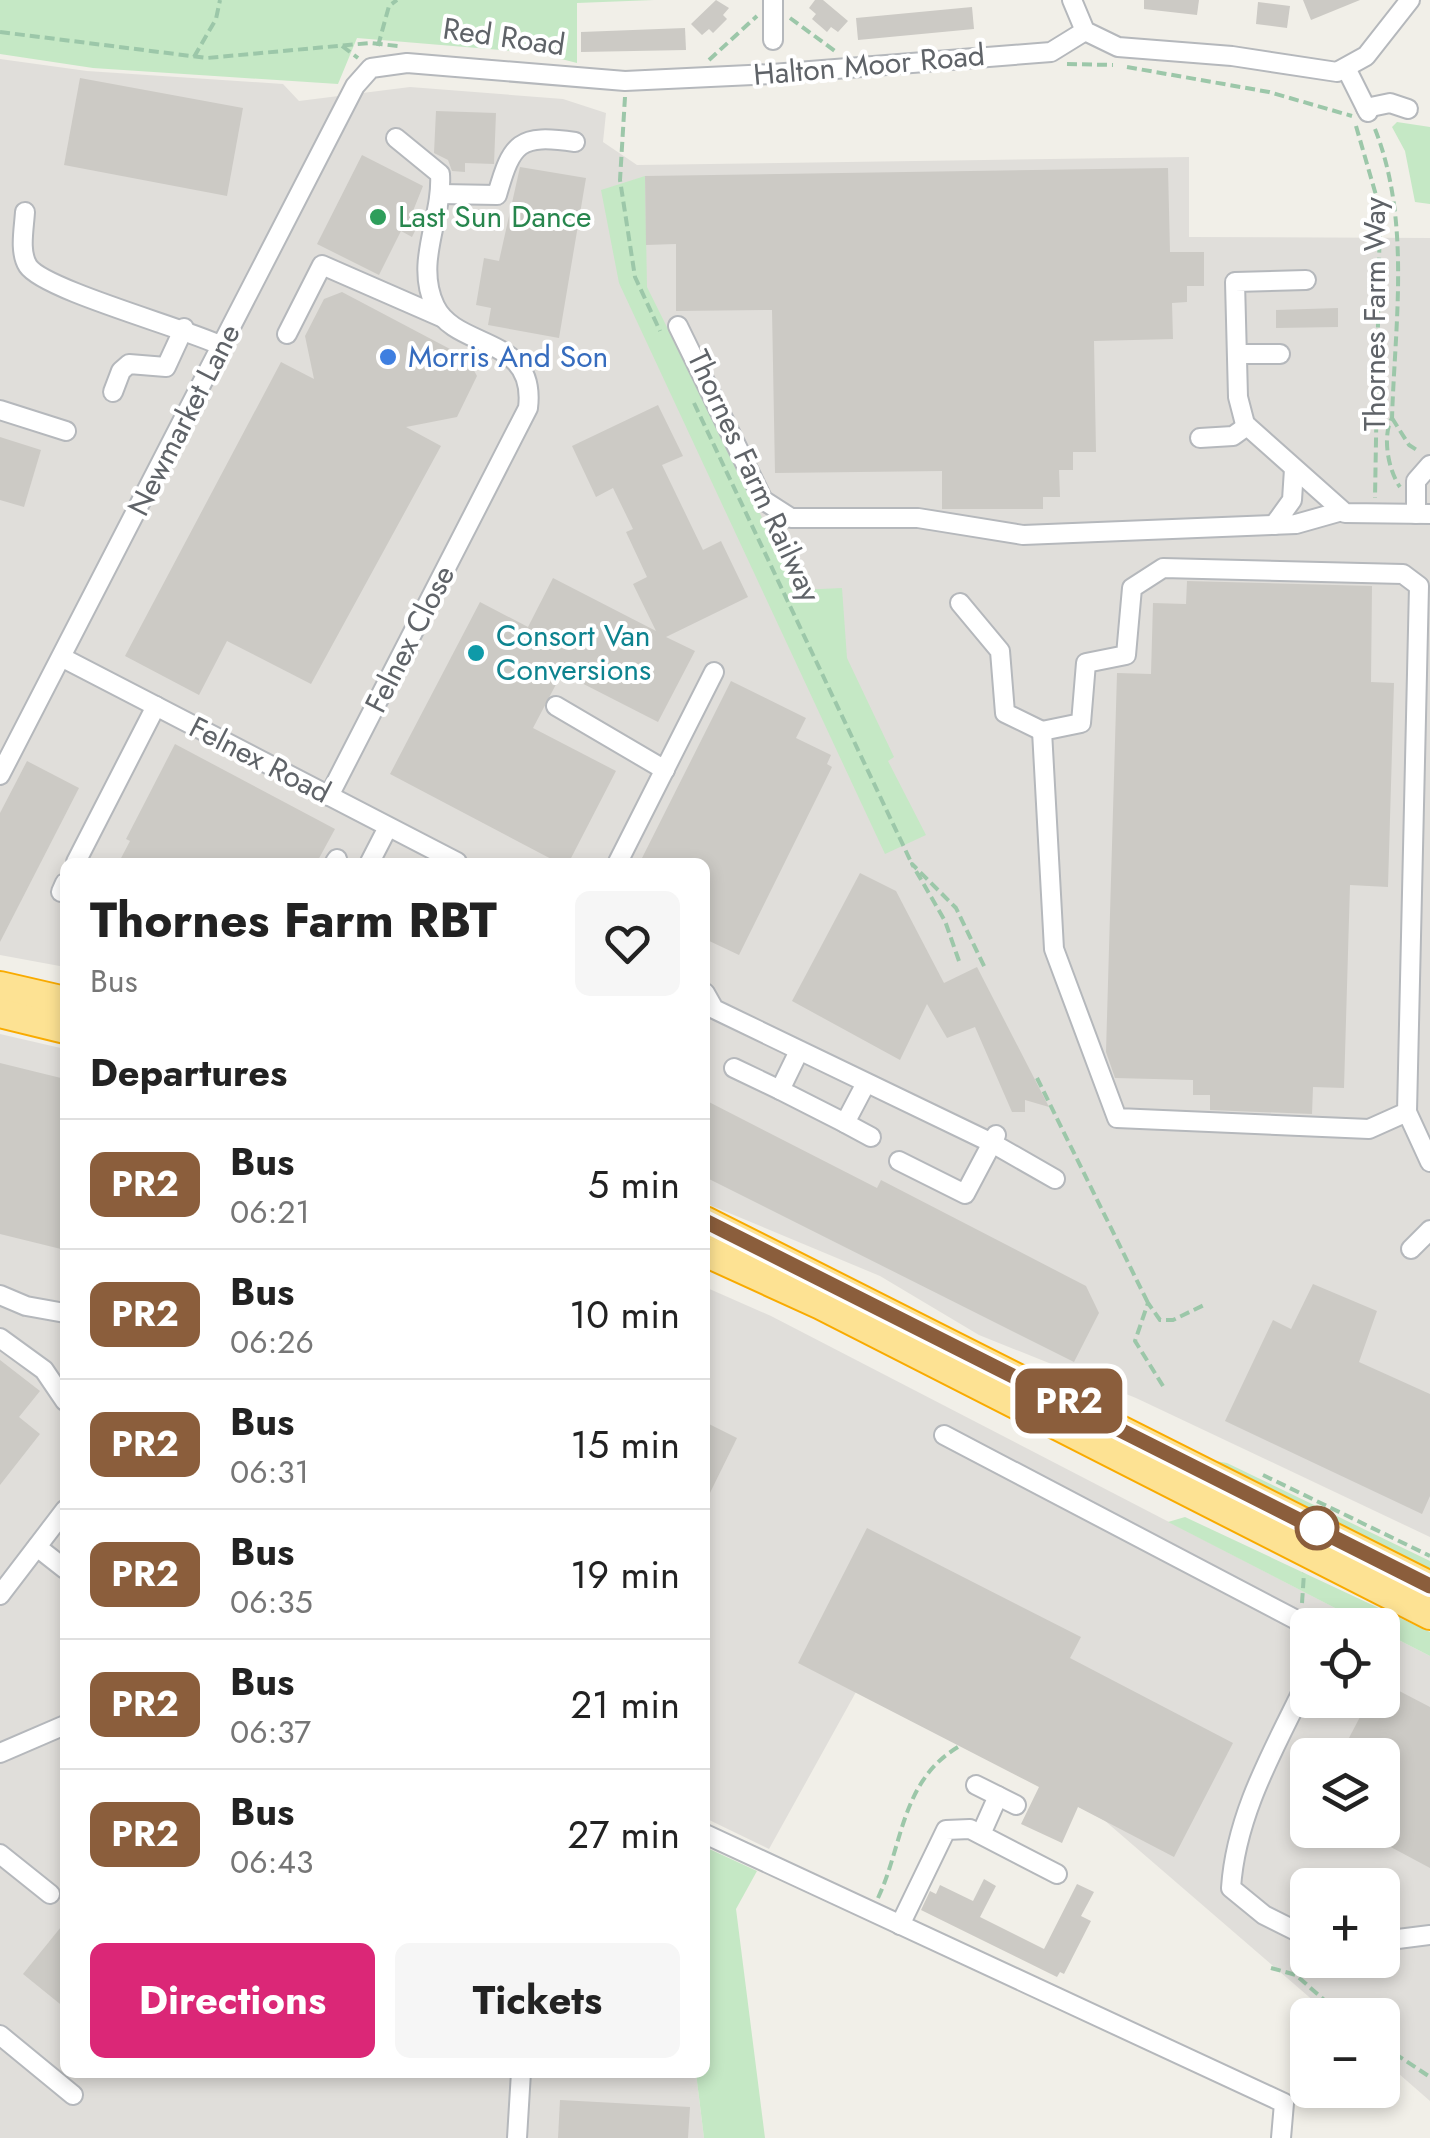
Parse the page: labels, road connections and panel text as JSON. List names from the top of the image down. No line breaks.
{"streets":{"street":["Halton Moor Road","Newmarket Lane","Felnex Close","Felnex Road"],"path":["Red Road","Thornes Farm Way","Thornes Farm Railway"]},"crossings":[["Halton Moor Road","Newmarket Lane"],["Halton Moor Road","Thornes Farm Railway"],["Newmarket Lane","Felnex Road"],["Felnex Close","Felnex Road"]],"places":["Last Sun Dance","Morris And Son","Consort Van Conversions"],"lines":["bus line PR2"],"page":{"on_map":"PR2","heading":[["Thornes Farm RBT","Bus"],"Departures"],"list":[{"mark":"PR2","name":"Bus","note":"06:21","value":"5 min"},{"mark":"PR2","name":"Bus","note":"06:26","value":"10 min"},{"mark":"PR2","name":"Bus","note":"06:31","value":"15 min"},{"mark":"PR2","name":"Bus","note":"06:35","value":"19 min"},{"mark":"PR2","name":"Bus","note":"06:37","value":"21 min"},{"mark":"PR2","name":"Bus","note":"06:43","value":"27 min"}],"map_buttons":["+","−"],"buttons":["Directions","Tickets"]}}
